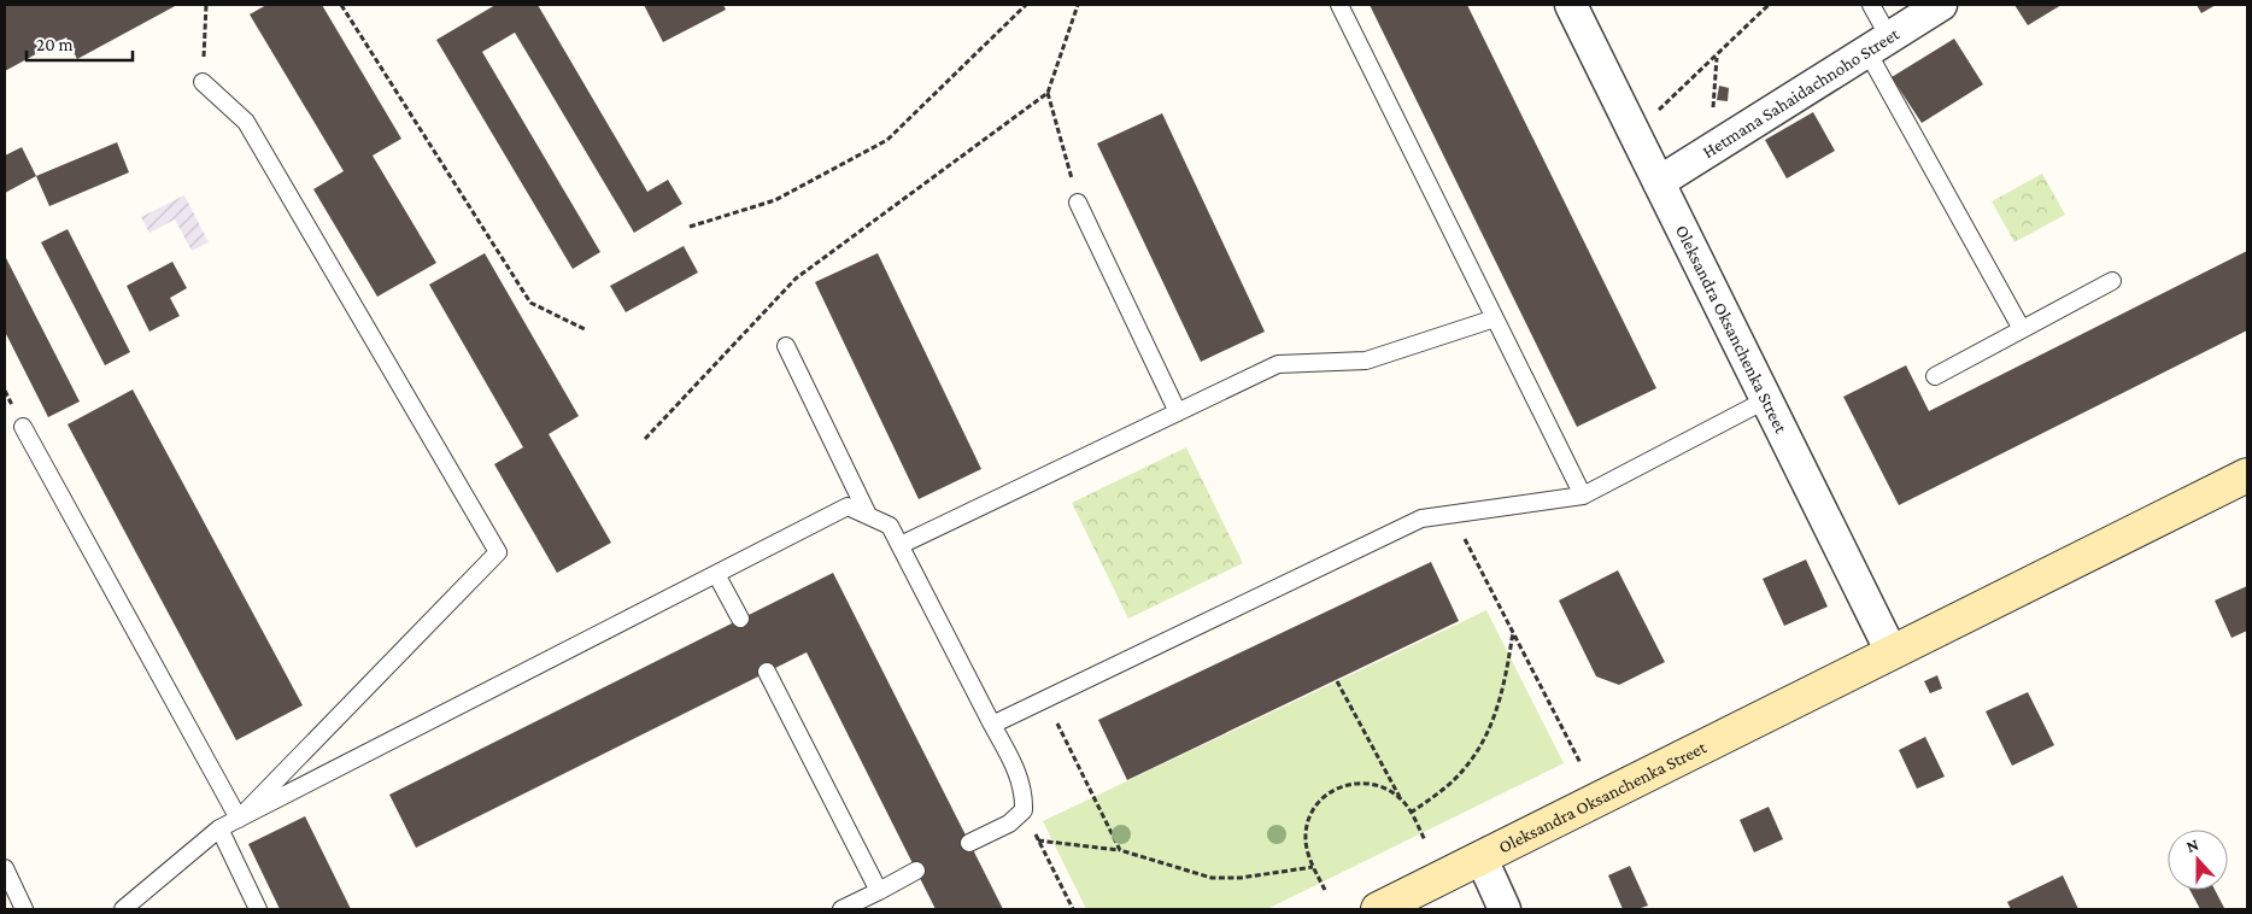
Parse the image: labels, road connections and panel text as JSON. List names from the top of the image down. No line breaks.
{"streets":{"main road":["Oleksandra Oksanchenka Street"],"street":["Hetmana Sahaidachnoho Street"]},"crossings":[["Hetmana Sahaidachnoho Street","Oleksandra Oksanchenka Street"]],"scale_bar":"20 m","north":"top"}
